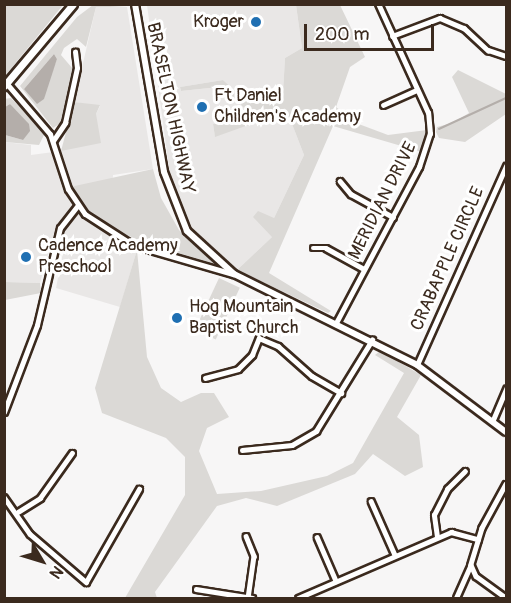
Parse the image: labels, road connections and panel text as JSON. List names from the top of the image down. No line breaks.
{"streets":{"main road":["BRASELTON HIGHWAY"],"street":["MERIDIAN DRIVE","CRABAPPLE CIRCLE"]},"crossings":[["BRASELTON HIGHWAY","MERIDIAN DRIVE"],["BRASELTON HIGHWAY","CRABAPPLE CIRCLE"]],"places":["Kroger","Ft Daniel Children's Academy","Cadence Academy Preschool","Hog Mountain Baptist Church"],"scale_bar":"200 m","north":"bottom right"}
